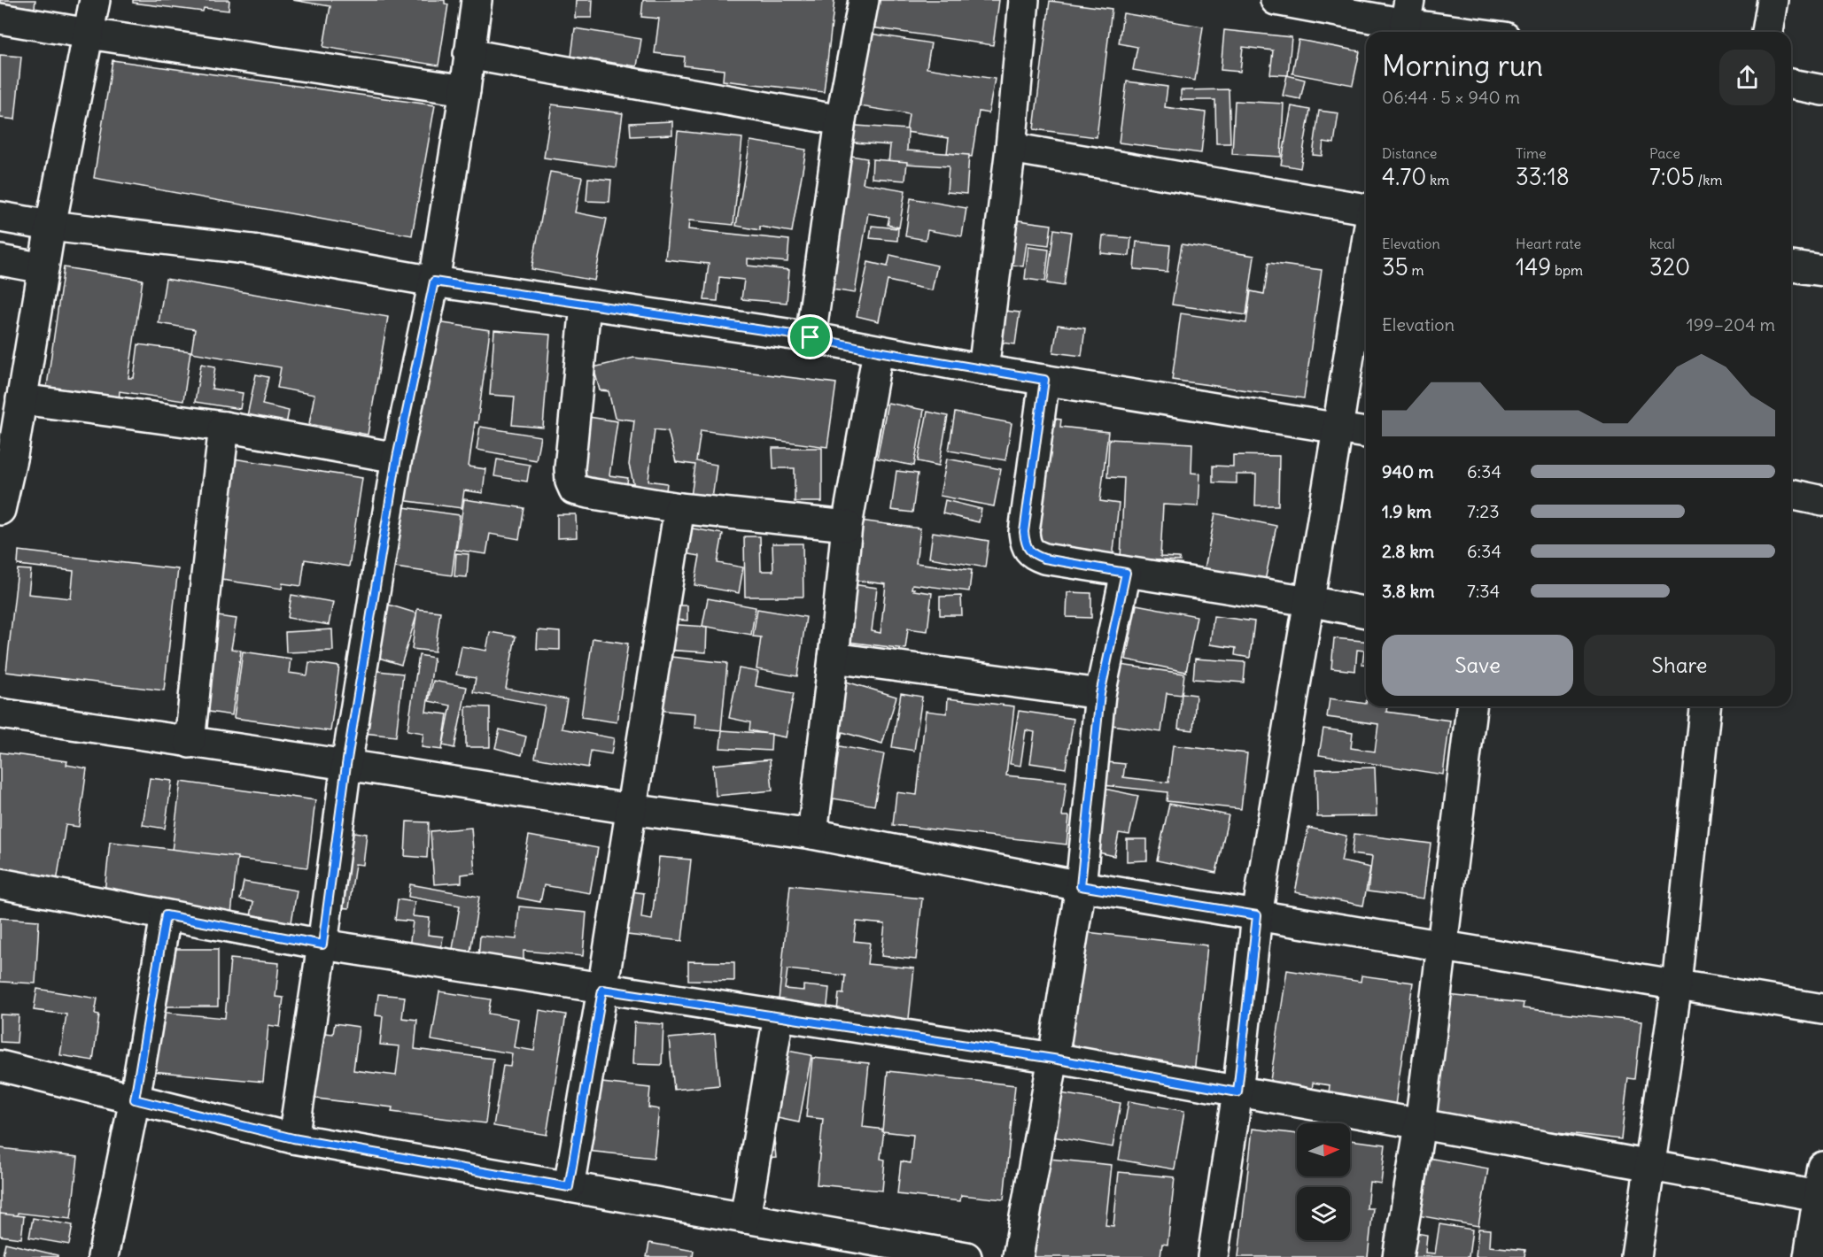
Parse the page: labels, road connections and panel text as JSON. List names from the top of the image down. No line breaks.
{"north":"right","page":{"heading":["Morning run","06:44 · 5 × 940 m"],"stats":[["Distance","4.70 km"],["Time","33:18"],["Pace","7:05 /km"],["Elevation","35 m"],["Heart rate","149 bpm"],["kcal","320"]],"chart":["Elevation","199–204 m"],"list":[{"name":"940 m","note":"6:34"},{"name":"1.9 km","note":"7:23"},{"name":"2.8 km","note":"6:34"},{"name":"3.8 km","note":"7:34"}],"buttons":["Save","Share"]}}
